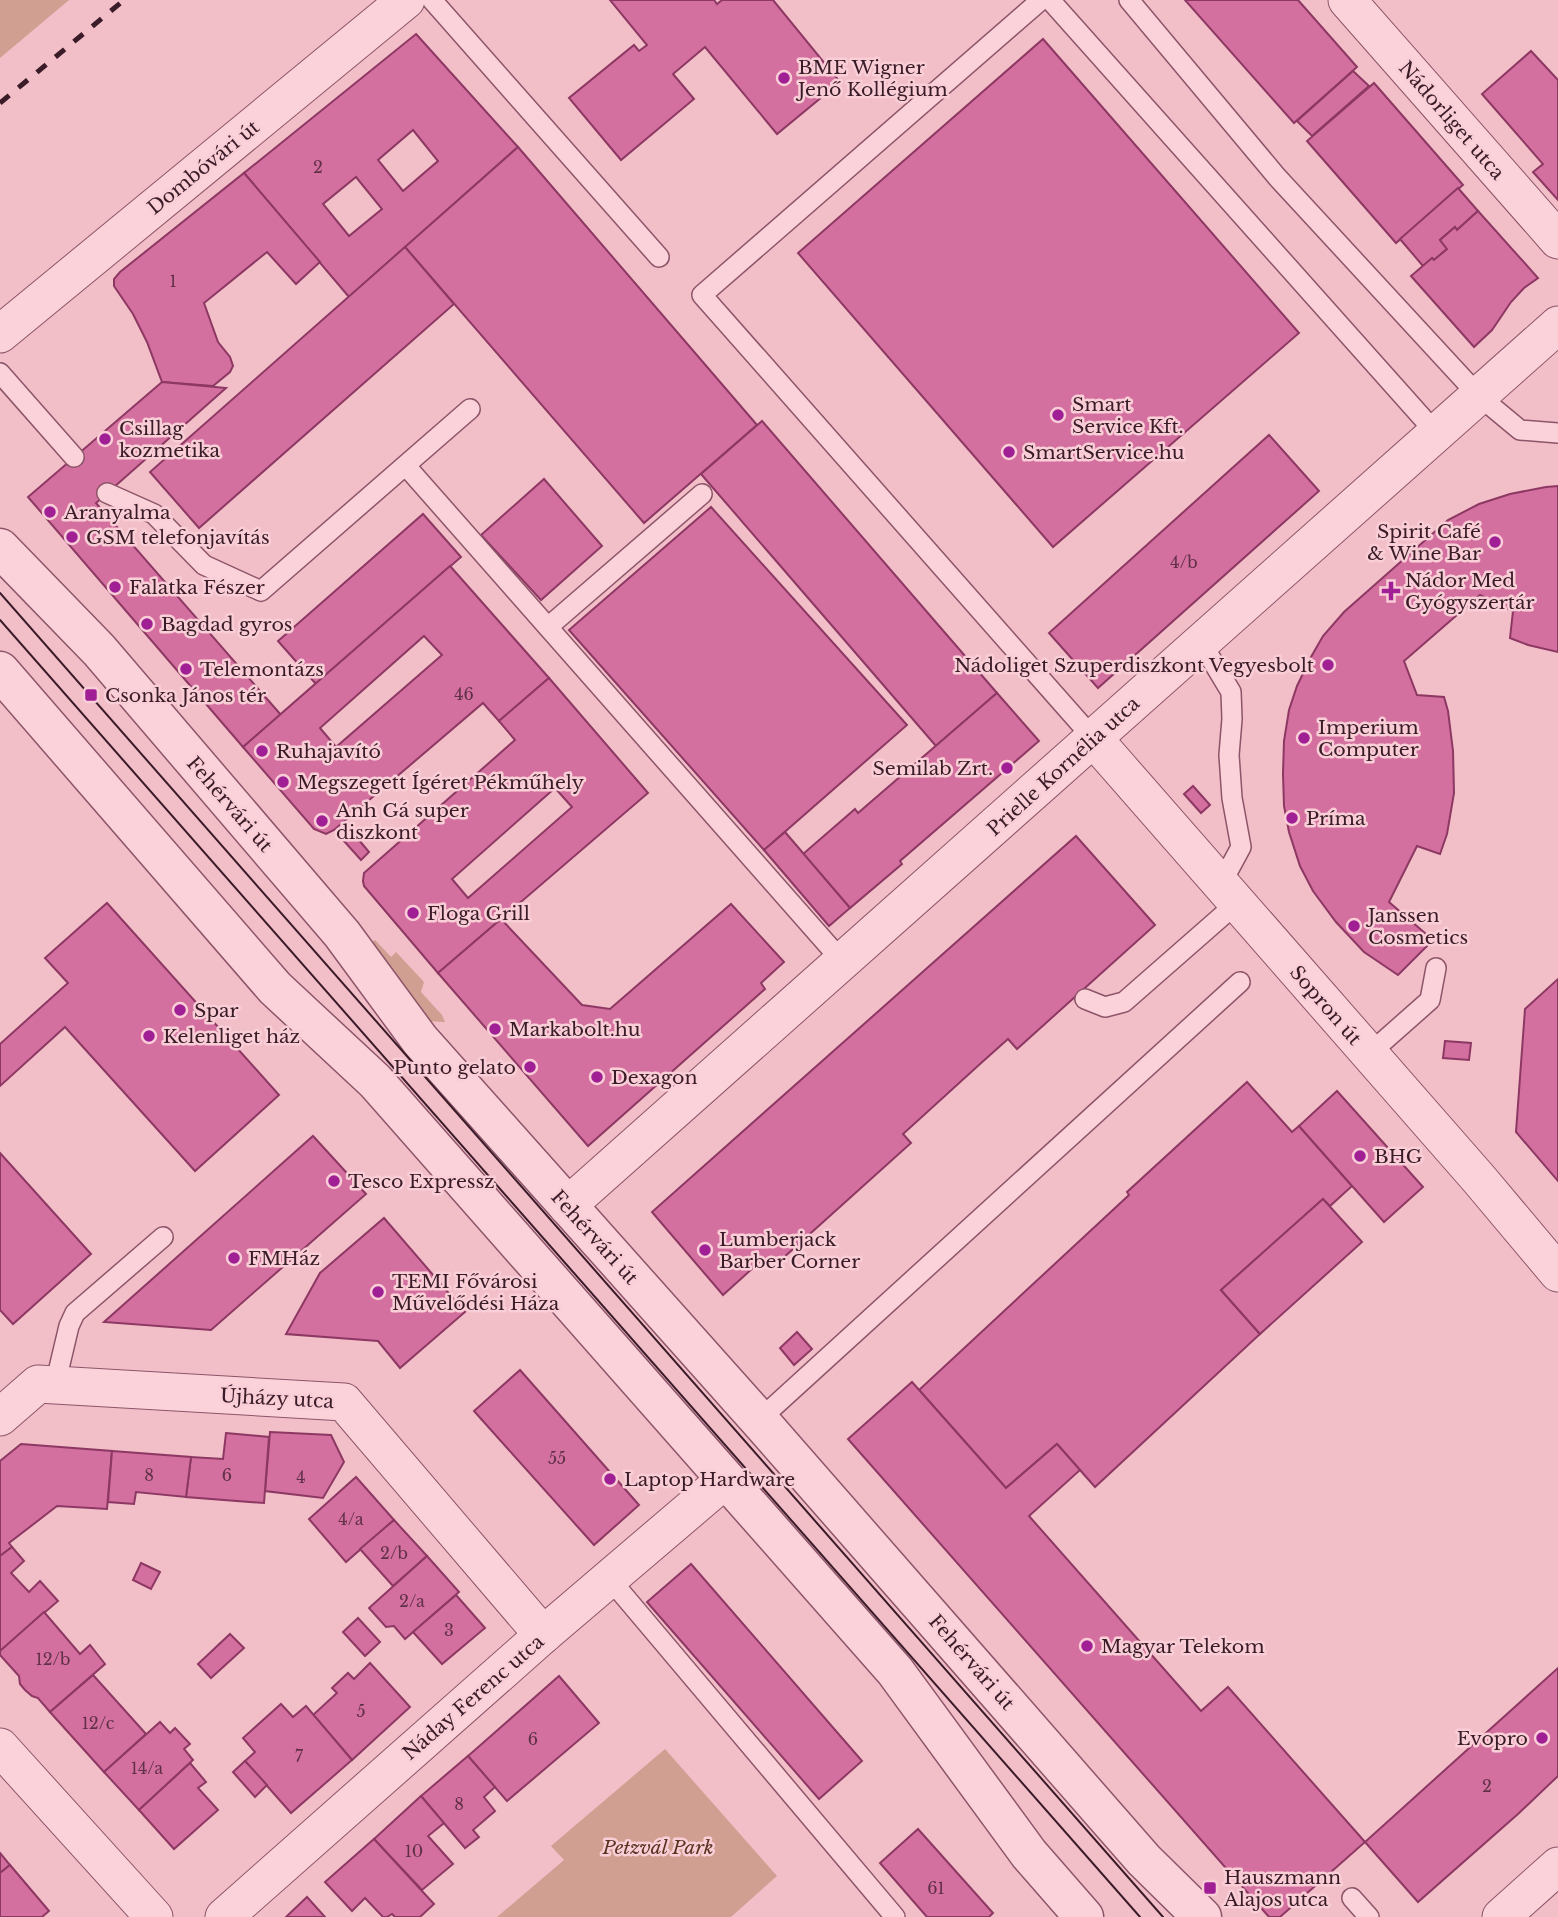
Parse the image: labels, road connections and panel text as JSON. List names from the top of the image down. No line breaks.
{"streets":{"street":["Nádorliget utca","Dombóvári út","Prielle Kornélia utca","Fehérvári út","Sopron út","Újházy utca","Náday Ferenc utca"]},"crossings":[["Prielle Kornélia utca","Fehérvári út"],["Prielle Kornélia utca","Sopron út"],["Újházy utca","Náday Ferenc utca"]],"parks":["Petzvál Park"],"places":{"other":["BME Wigner Jenő Kollégium","Smart Service Kft.","Csillag kozmetika","SmartService.hu","Aranyalma","GSM telefonjavítás","Spirit Café & Wine Bar","Falatka Fészer","Bagdad gyros","Nádoliget Szuperdiszkont Vegyesbolt","Telemontázs","Imperium Computer","Ruhajavító","Semilab Zrt.","Megszegett Ígéret Pékműhely","Príma","Anh Gá super diszkont","Floga Grill","Janssen Cosmetics","Spar","Markabolt.hu","Kelenliget ház","Punto gelato","Dexagon","BHG","Tesco Expressz","Lumberjack Barber Corner","FMHáz","TEMI Fővárosi Művelődési Háza","Laptop Hardware","Magyar Telekom","Evopro"],"health":["Nádor Med Gyógyszertár"],"transit":["Csonka János tér","Hauszmann Alajos utca"]},"house_numbers":["2","1","4/b","46","55","8","6","4","4/a","2/b","2/a","3","12/b","5","12/c","6","7","14/a","2","8","10","61"]}
